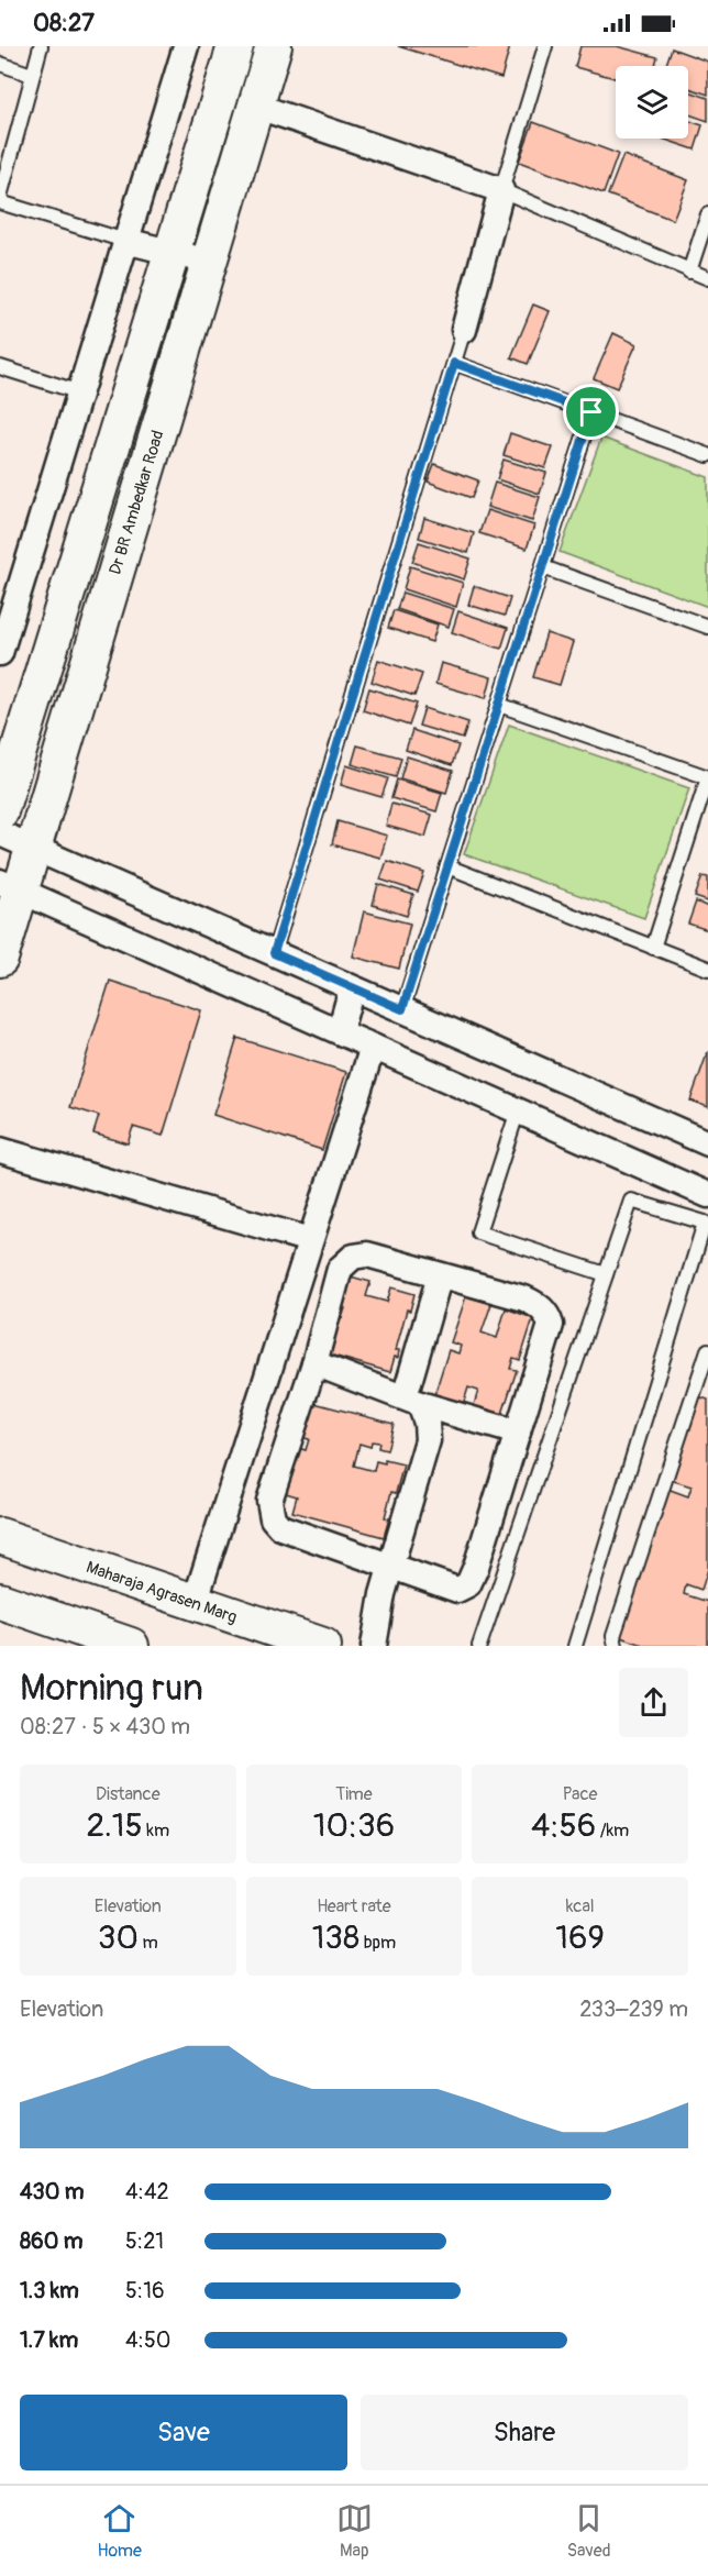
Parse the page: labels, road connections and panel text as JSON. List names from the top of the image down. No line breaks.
{"streets":{"street":["Dr BR Ambedkar Road","Maharaja Agrasen Marg"]},"page":{"status":"08:27","heading":["Morning run","08:27 · 5 × 430 m"],"stats":[["Distance","2.15 km"],["Time","10:36"],["Pace","4:56 /km"],["Elevation","30 m"],["Heart rate","138 bpm"],["kcal","169"]],"chart":["Elevation","233–239 m"],"list":[{"name":"430 m","note":"4:42"},{"name":"860 m","note":"5:21"},{"name":"1.3 km","note":"5:16"},{"name":"1.7 km","note":"4:50"}],"buttons":["Save","Share"],"tabs":["Home","Map","Saved"]}}
